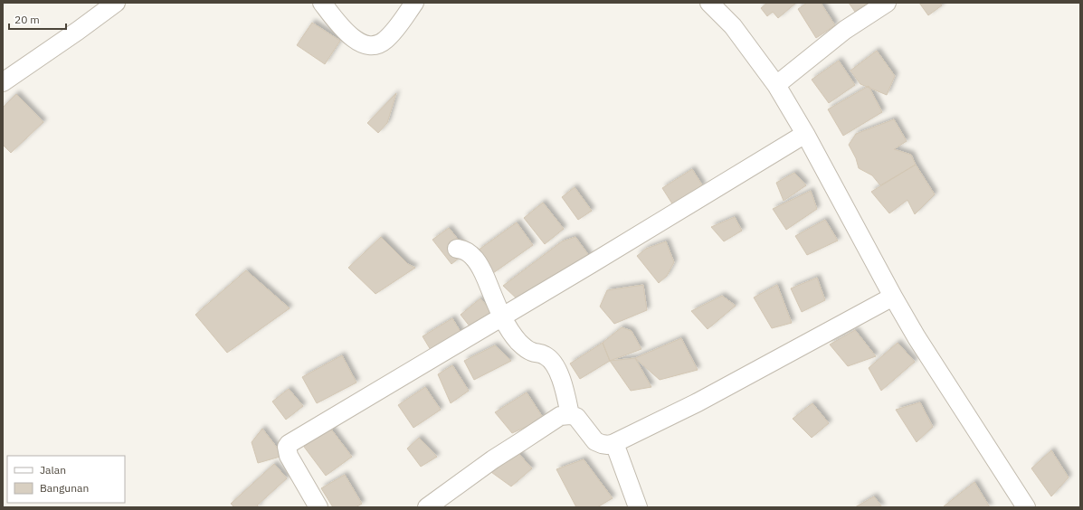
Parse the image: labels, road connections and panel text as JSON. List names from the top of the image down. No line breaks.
{"legend":["Jalan","Bangunan"],"scale_bar":"20 m"}
